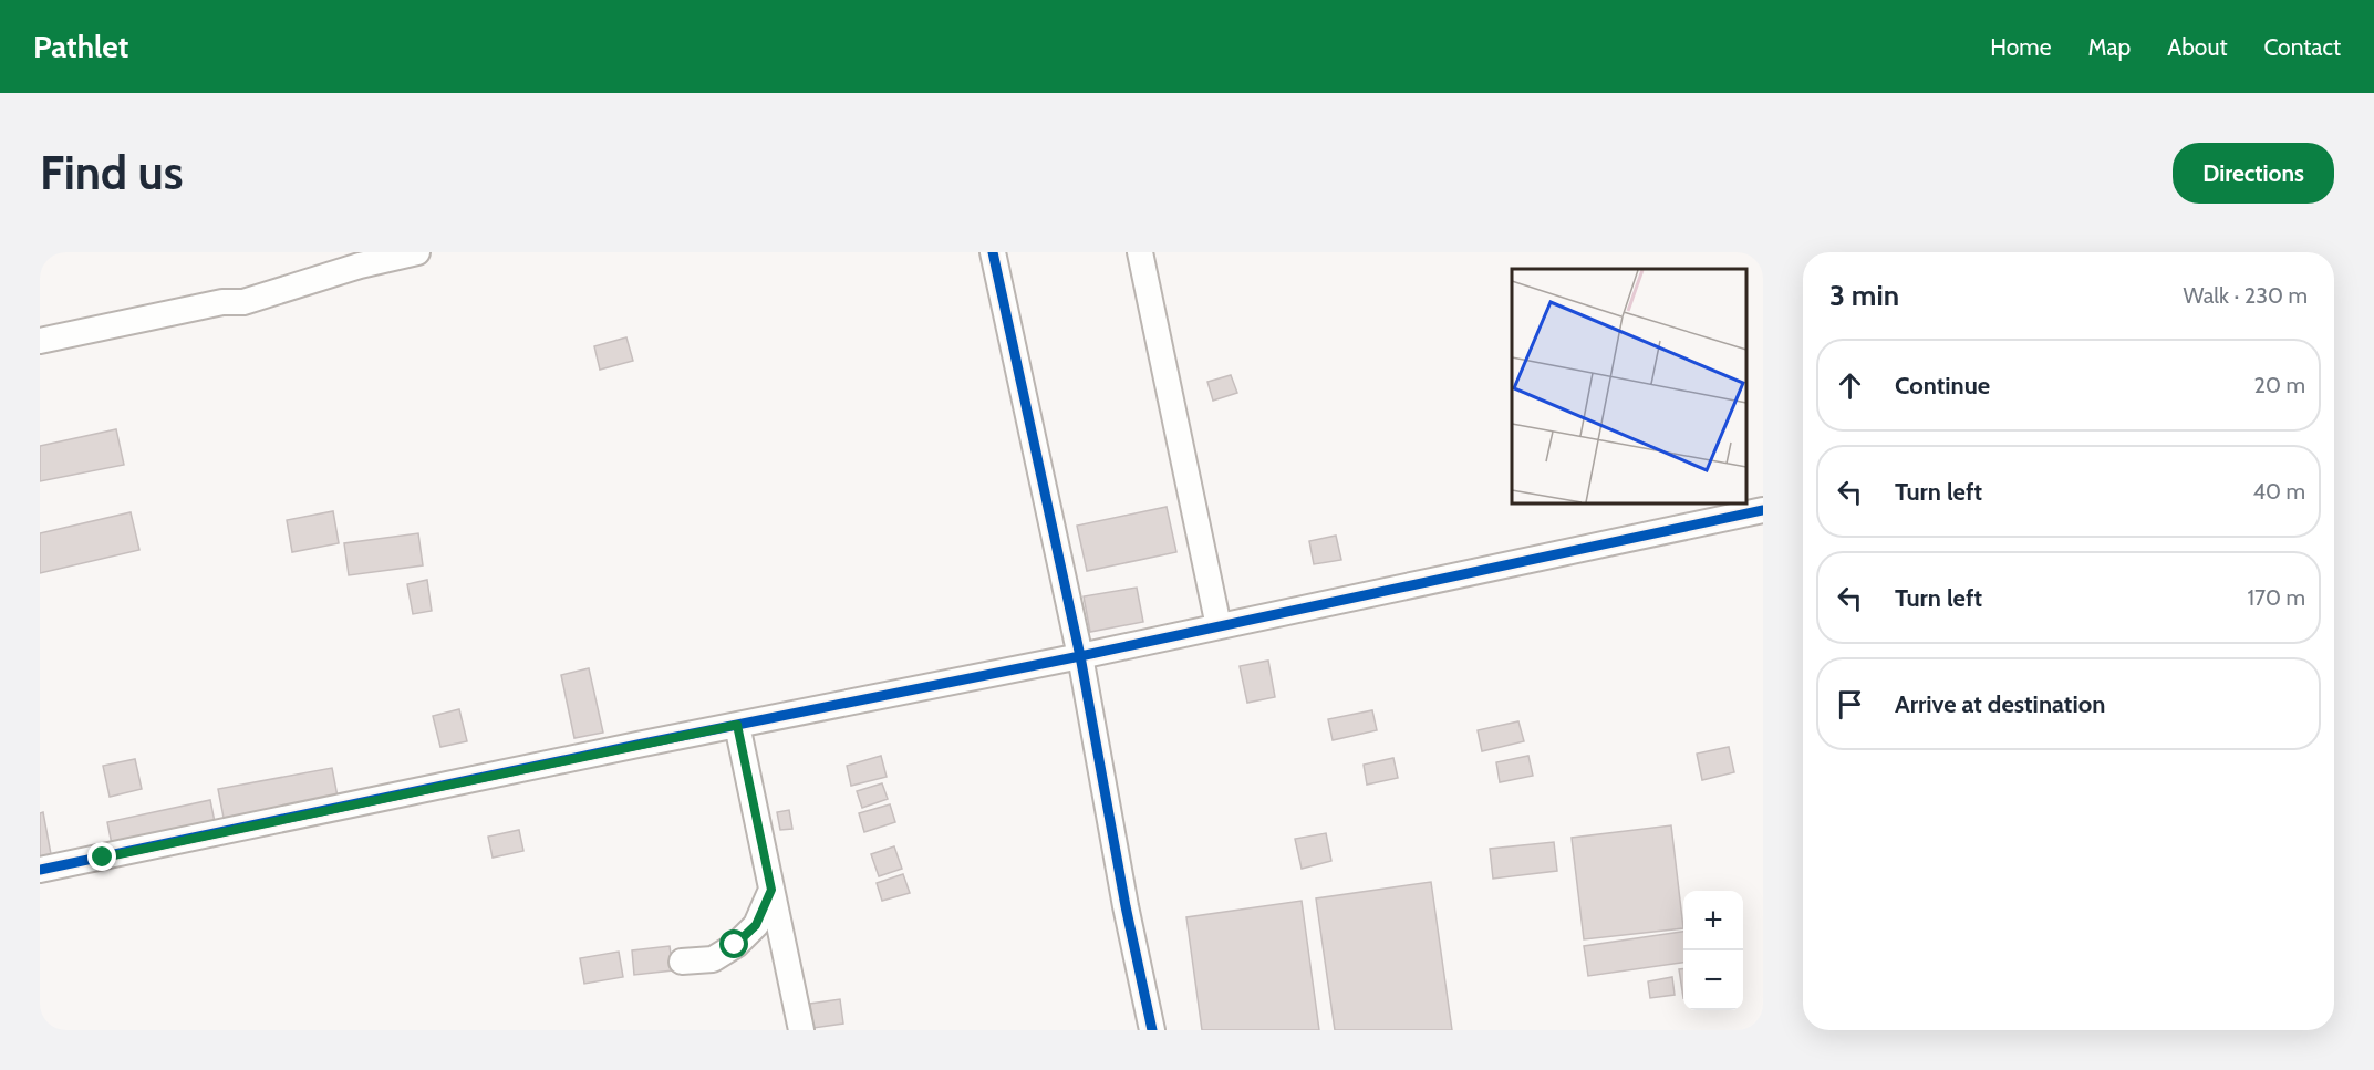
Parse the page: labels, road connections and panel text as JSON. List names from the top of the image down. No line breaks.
{"page":{"header":"Pathlet","nav":["Home","Map","About","Contact"],"buttons":"Directions","title":"Find us","heading":["3 min","Walk · 230 m"],"list":[["Continue","20 m"],["Turn left","40 m"],["Turn left","170 m"],"Arrive at destination"],"map_buttons":["+","−"]}}
